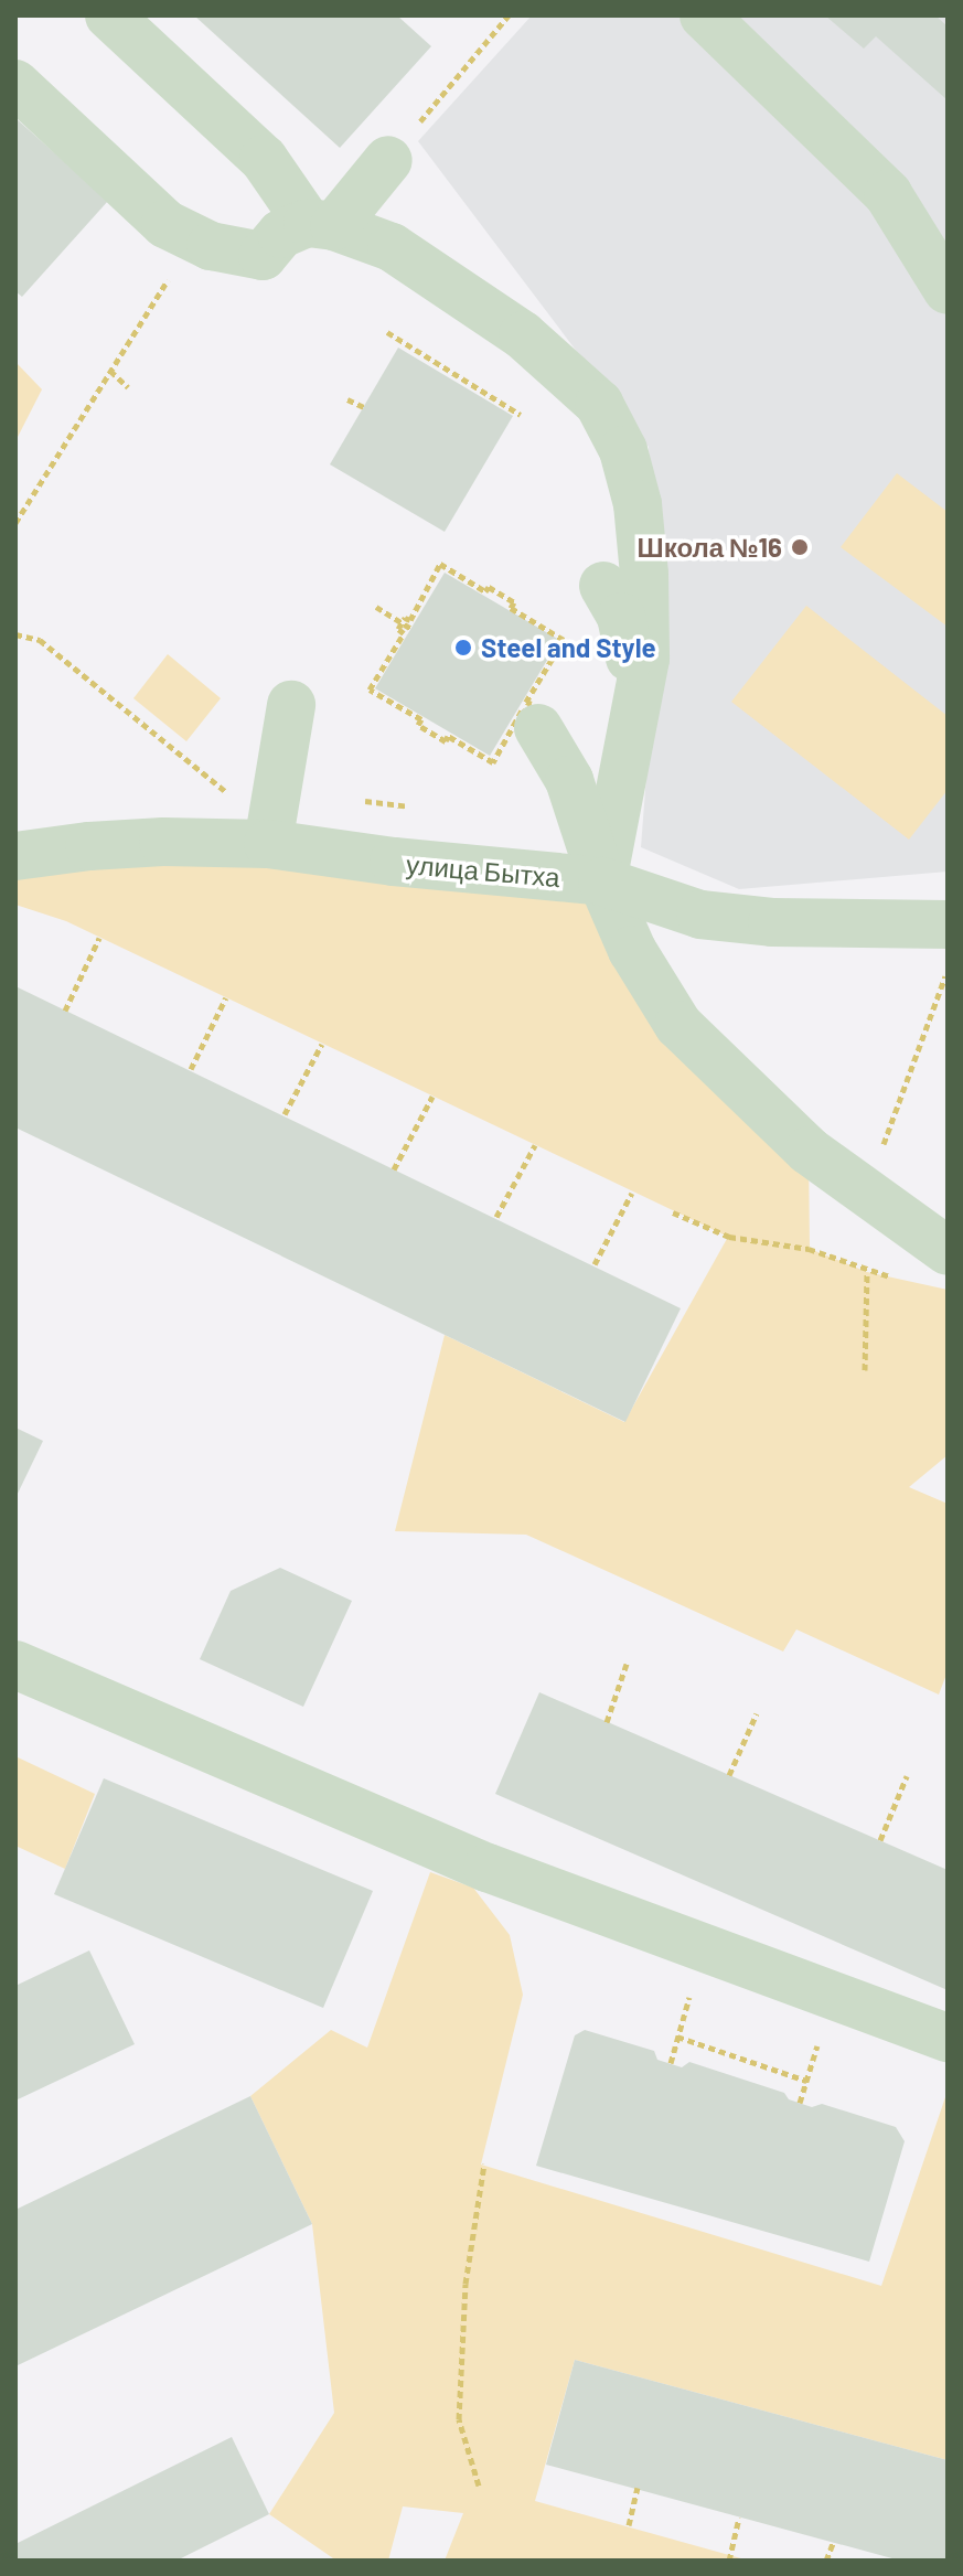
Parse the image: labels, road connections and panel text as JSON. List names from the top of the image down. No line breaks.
{"streets":{"street":["улица Бытха"]},"places":["Школа №16","Steel and Style"]}
